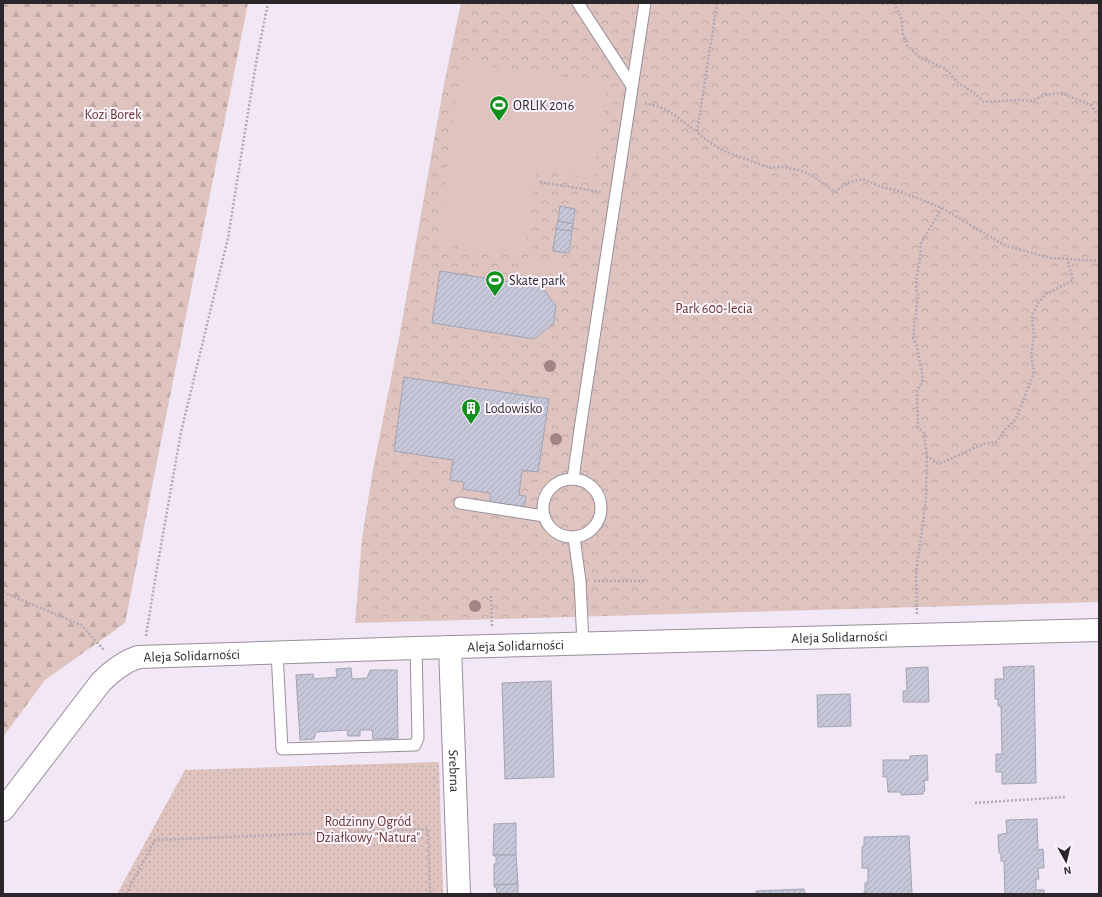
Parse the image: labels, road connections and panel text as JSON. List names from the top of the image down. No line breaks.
{"streets":{"street":["Aleja Solidarności","Srebrna"]},"crossings":[["Aleja Solidarności","Srebrna"]],"parks":["Kozi Borek","Park 600-lecia","Rodzinny Ogród Działkowy \"Natura\""],"places":{"sports":["ORLIK 2016","Skate park"],"building":["Lodowisko"]},"north":"bottom"}
